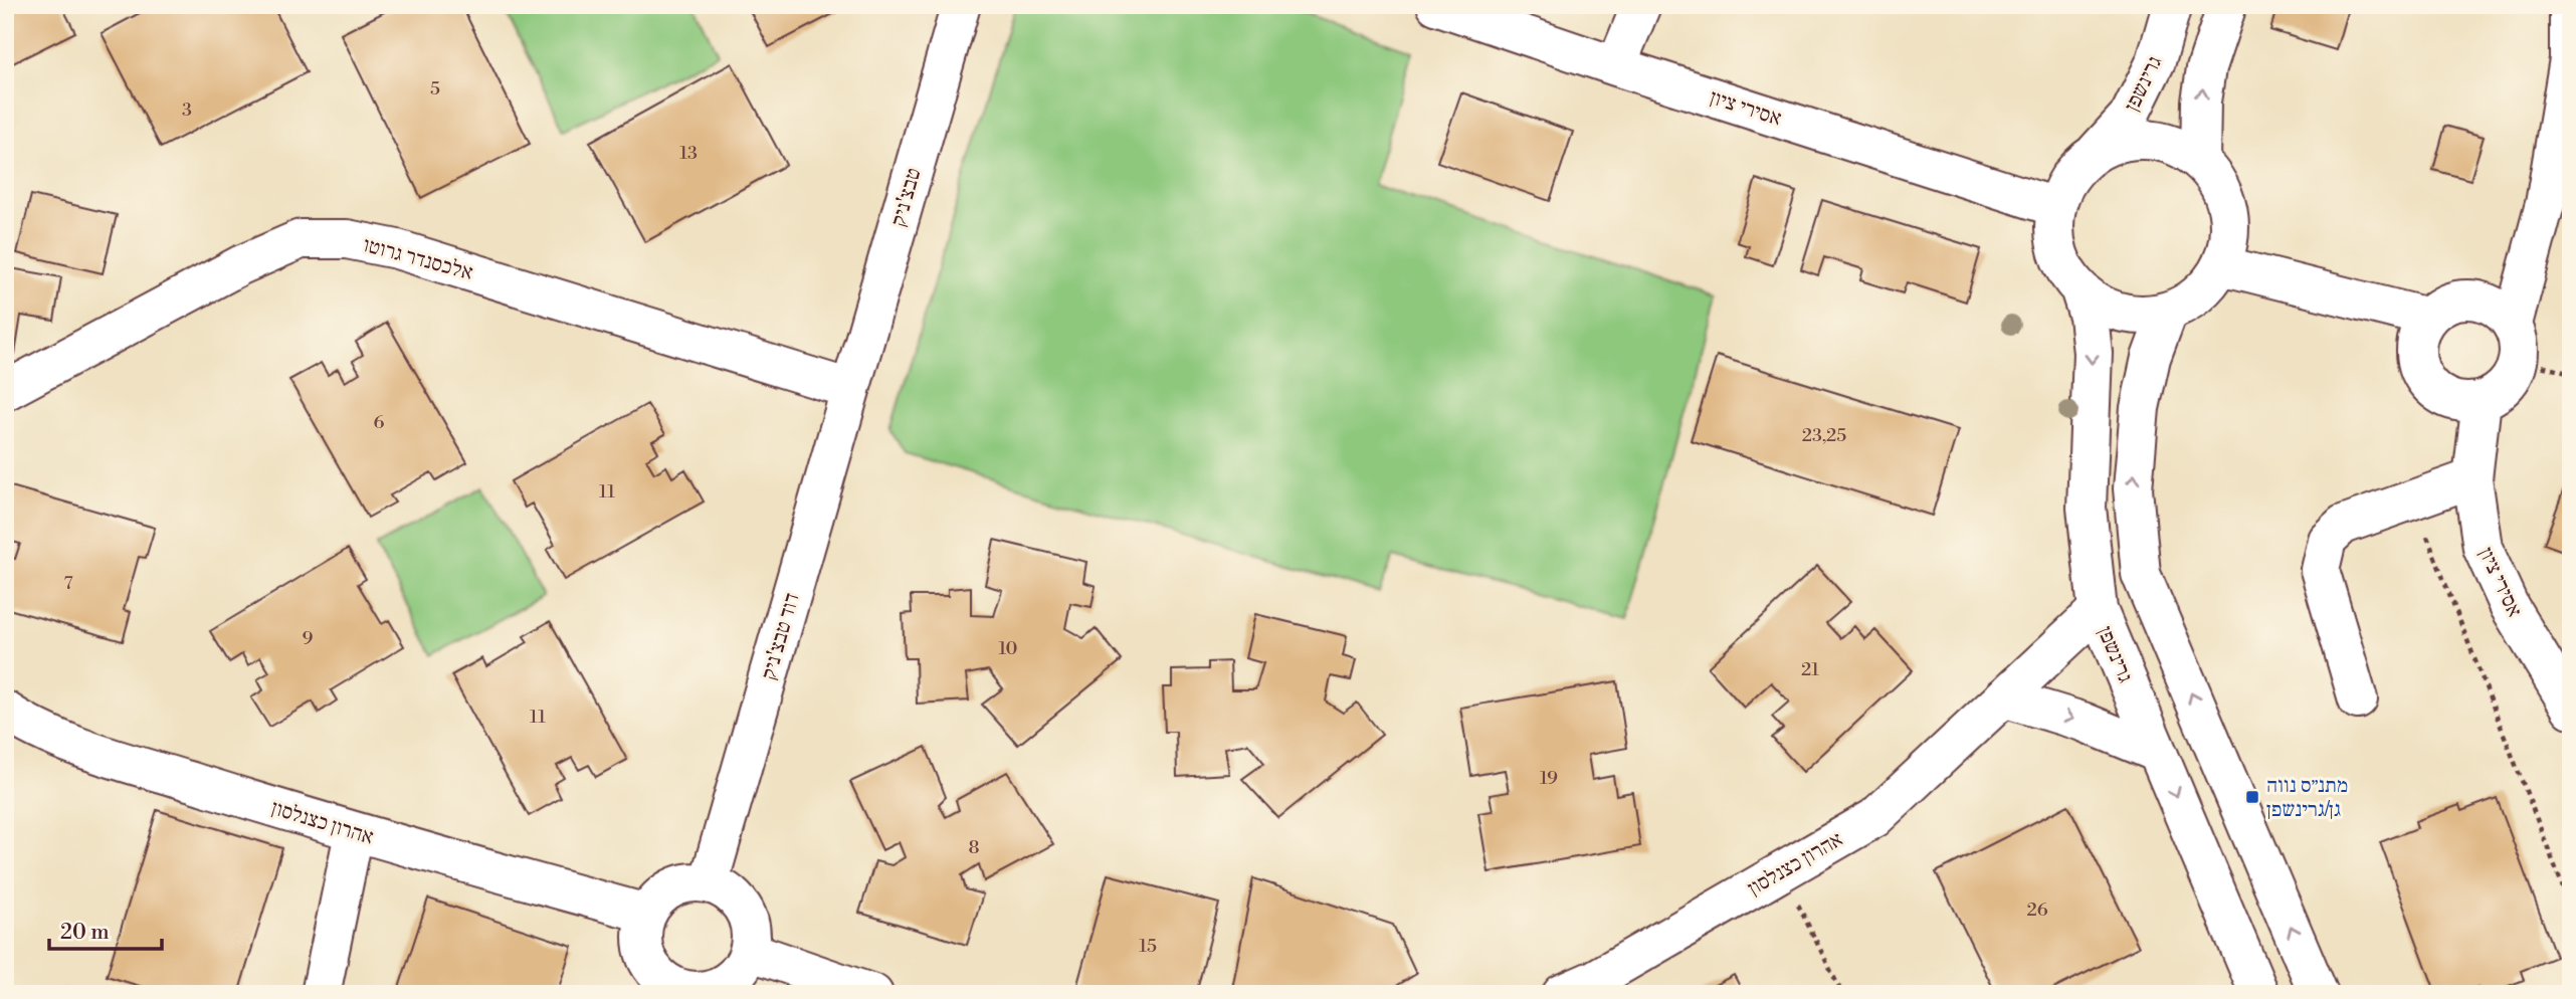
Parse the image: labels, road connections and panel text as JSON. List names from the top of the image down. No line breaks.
{"streets":{"street":["גרינשפן","אסירי ציון","טבצ'ניק","אלכסנדר גרוטו","דוד טבצ'ניק","אהרון כצנלסון"]},"crossings":[["גרינשפן","אסירי ציון"],["גרינשפן","אהרון כצנלסון"],["טבצ'ניק","אלכסנדר גרוטו"],["טבצ'ניק","דוד טבצ'ניק"],["אלכסנדר גרוטו","דוד טבצ'ניק"],["דוד טבצ'ניק","אהרון כצנלסון"]],"places":{"transit":["מתנ״ס נווה גן/גרינשפן"]},"house_numbers":["5","3","13","6","23,25","11","7","9","10","21","11","19","8","26","15"],"scale_bar":"20 m"}
